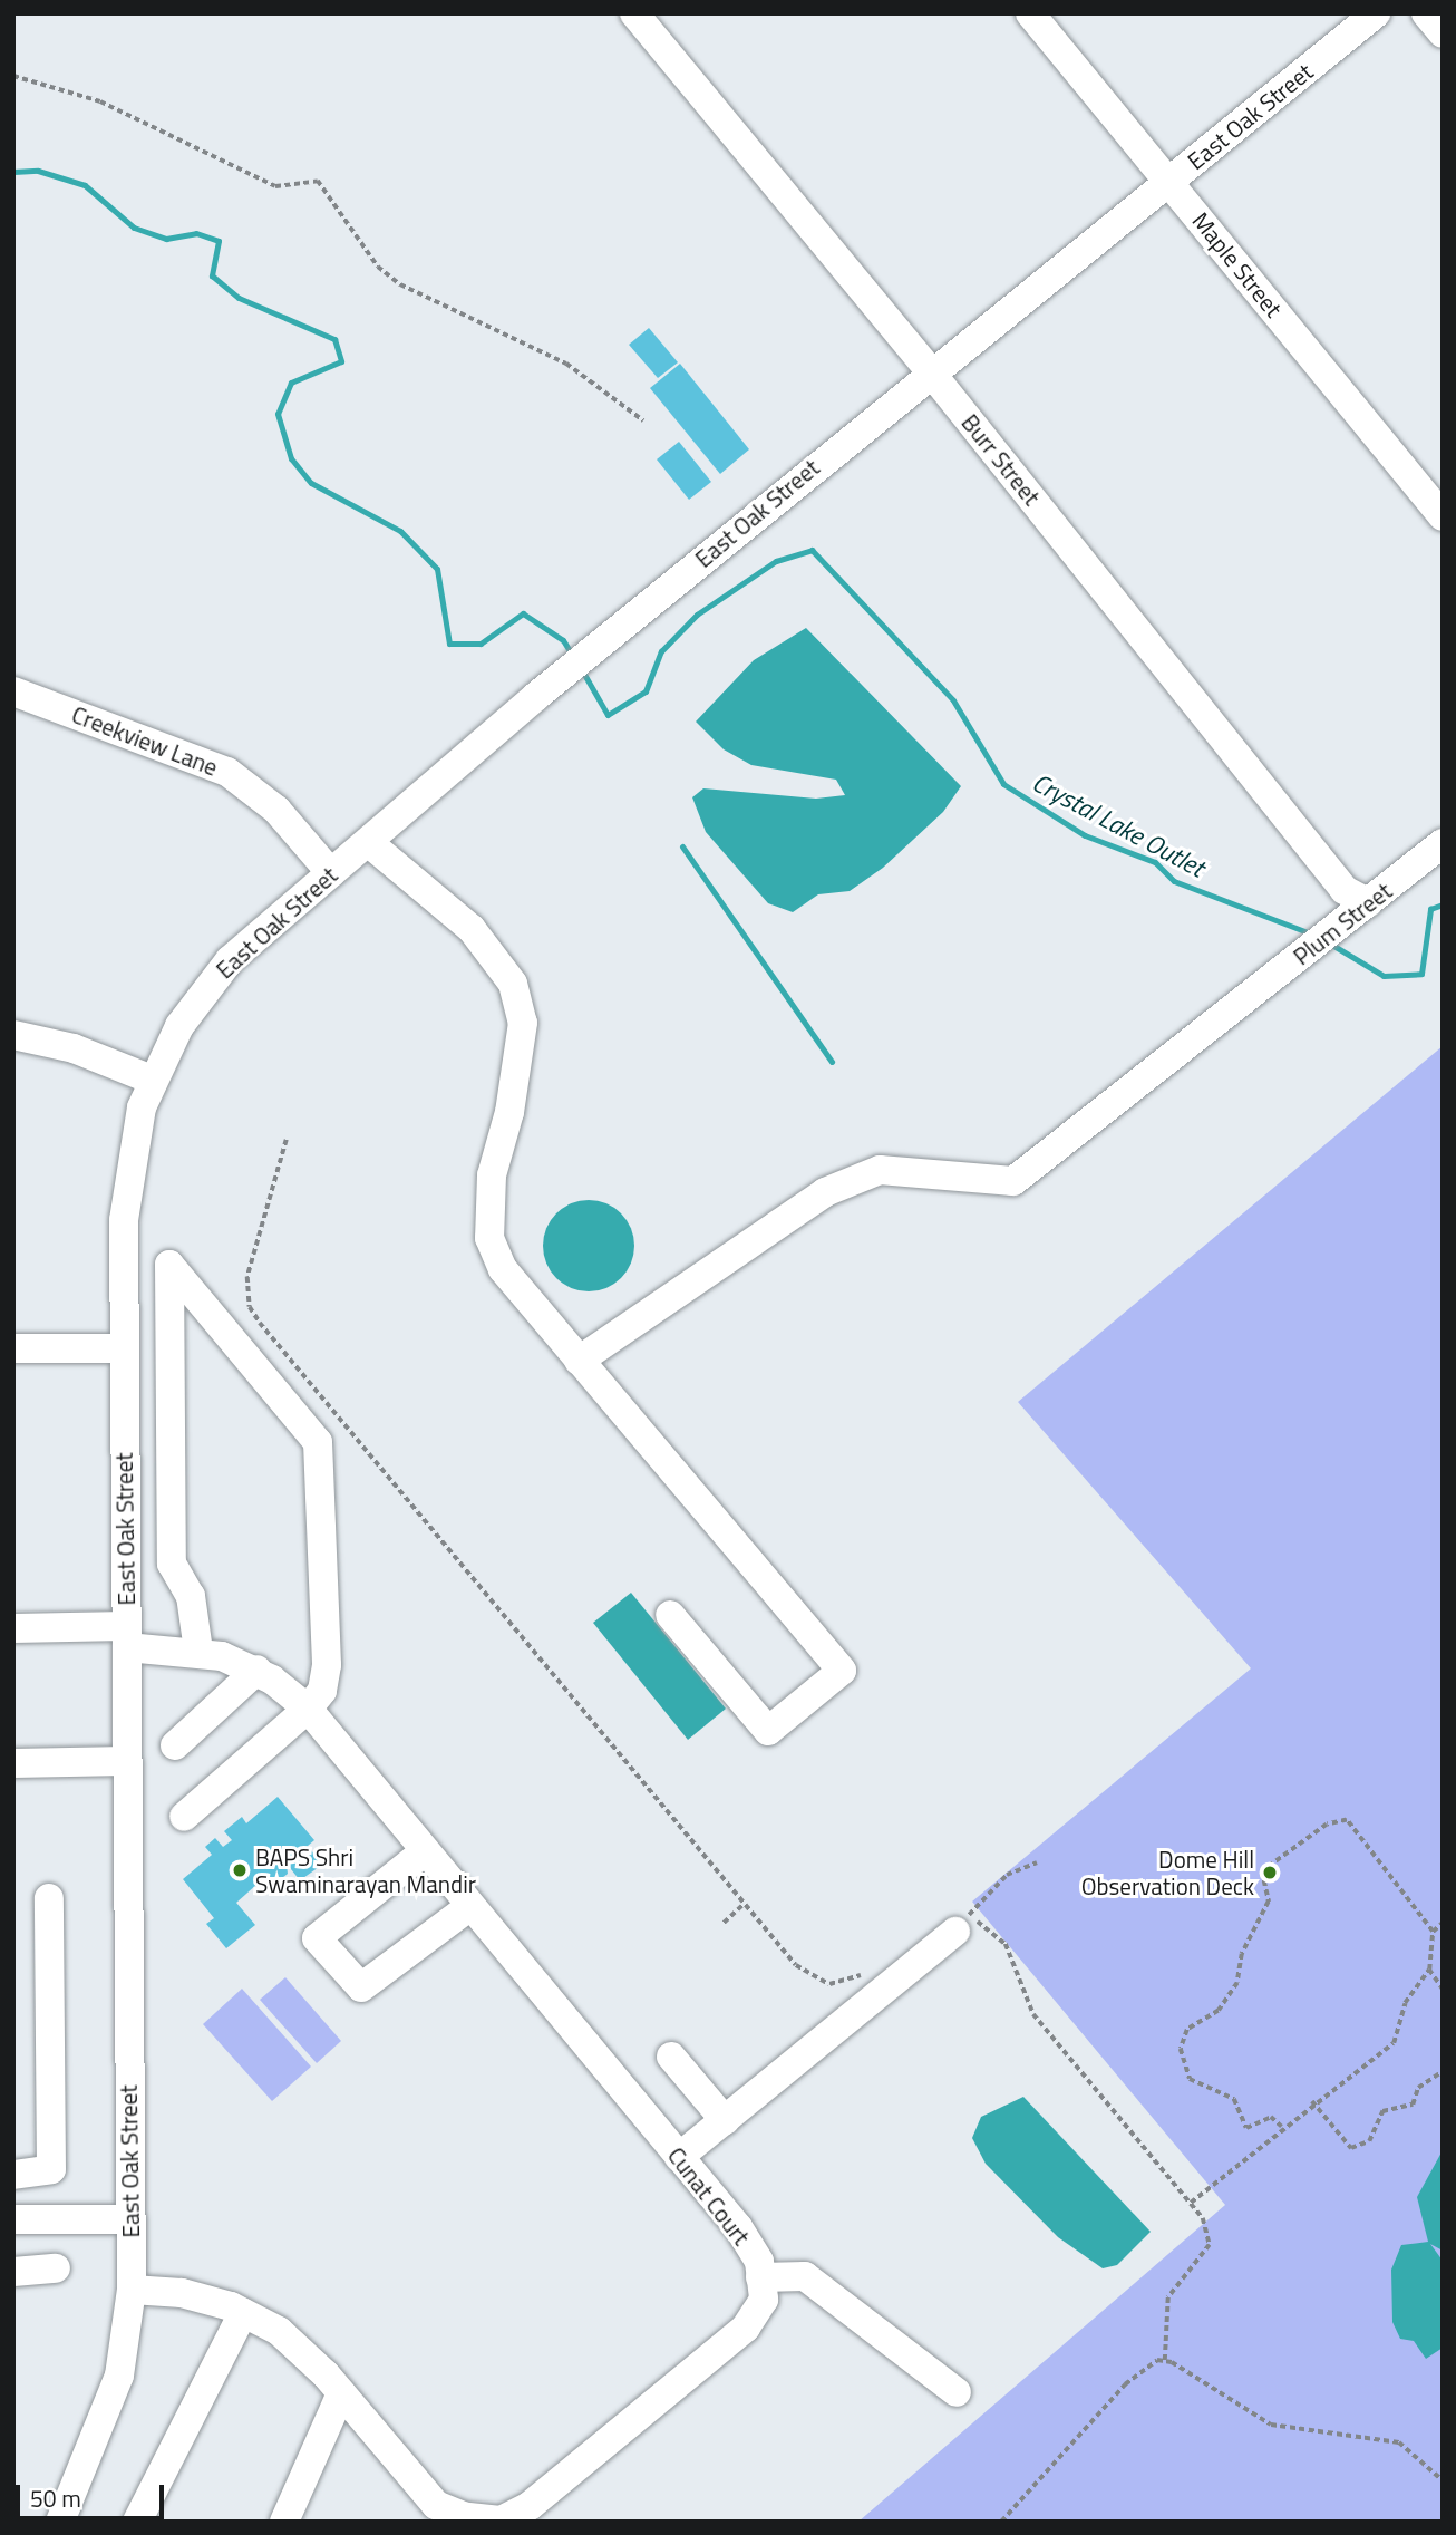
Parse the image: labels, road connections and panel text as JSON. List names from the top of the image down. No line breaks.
{"streets":{"street":["East Oak Street","Maple Street","Burr Street","Creekview Lane","Plum Street","Cunat Court"]},"crossings":[["East Oak Street","Maple Street"],["East Oak Street","Burr Street"],["East Oak Street","Creekview Lane"],["East Oak Street","Cunat Court"],["Burr Street","Plum Street"]],"water":["Crystal Lake Outlet"],"places":["BAPS Shri Swaminarayan Mandir","Dome Hill Observation Deck"],"scale_bar":"50 m"}
